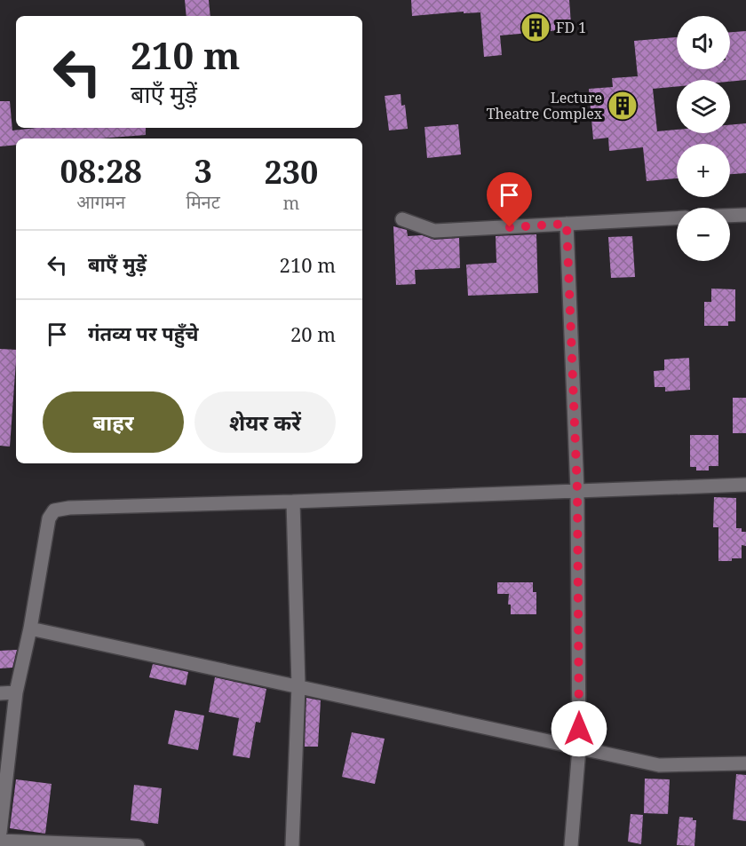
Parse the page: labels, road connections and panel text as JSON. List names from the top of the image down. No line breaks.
{"places":{"building":["FD 1","Lecture Theatre Complex"]},"page":{"map_buttons":["+","−"],"turn":["210 m","बाएँ मुड़ें"],"eta":["08:28","आगमन","3","मिनट","230","m"],"list":[{"name":"बाएँ मुड़ें","value":"210 m"},{"name":"गंतव्य पर पहुँचे","value":"20 m"}],"buttons":["बाहर","शेयर करें"]}}
